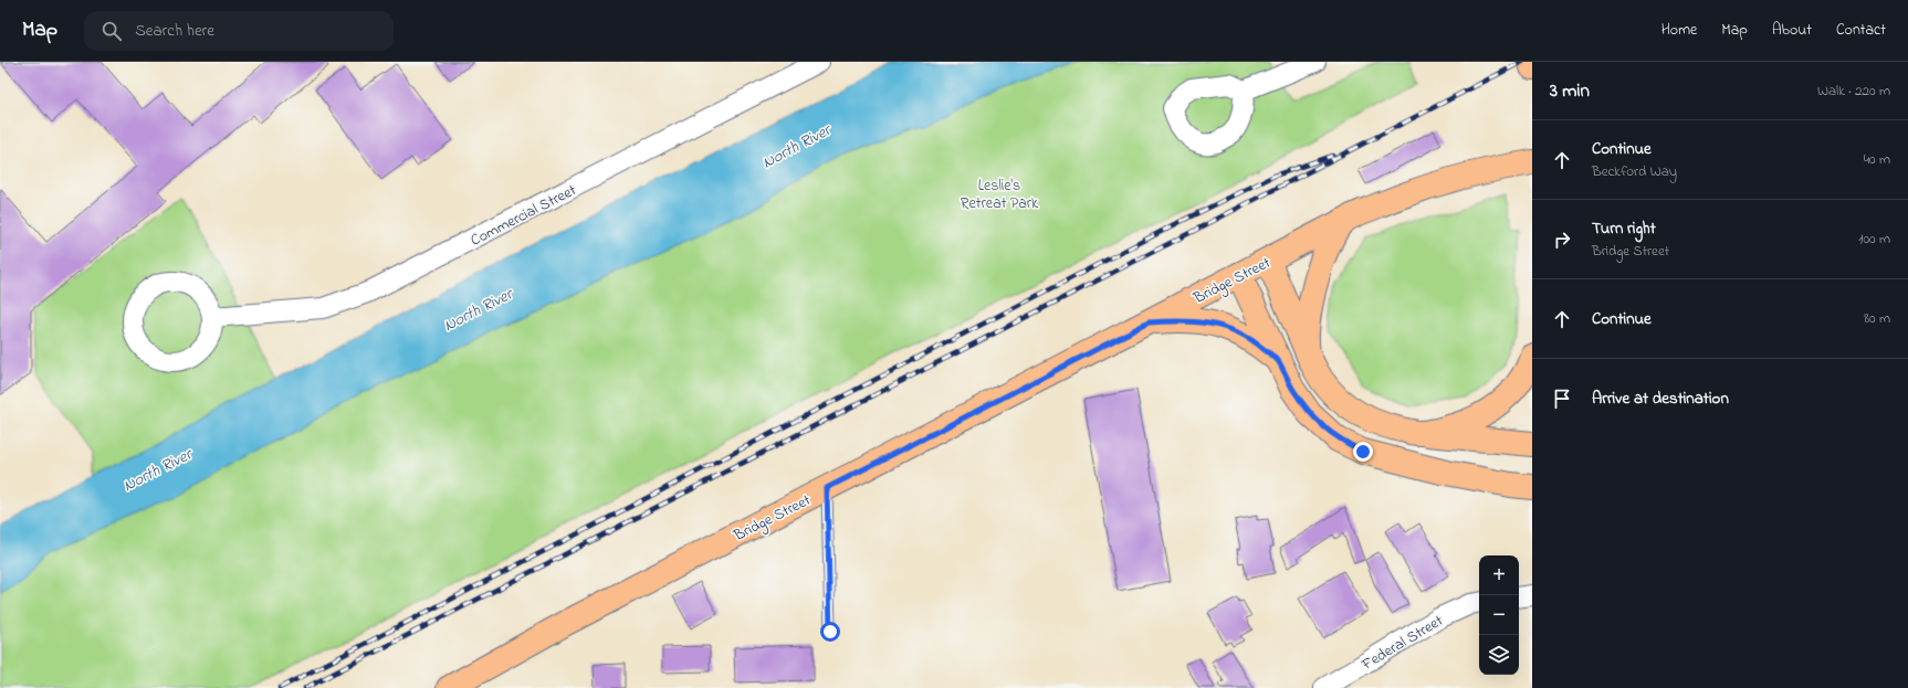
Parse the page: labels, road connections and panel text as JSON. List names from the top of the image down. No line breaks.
{"streets":{"main road":["Bridge Street"],"street":["Commercial Street","Federal Street"]},"water":["North River"],"parks":["Leslie's Retreat Park"],"page":{"header":"Map","search":"Search here","nav":["Home","Map","About","Contact"],"heading":["3 min","Walk · 220 m"],"list":[["Continue","Beckford Way","40 m"],["Turn right","Bridge Street","100 m"],["Continue","80 m"],"Arrive at destination"],"map_buttons":["+","−"]}}
